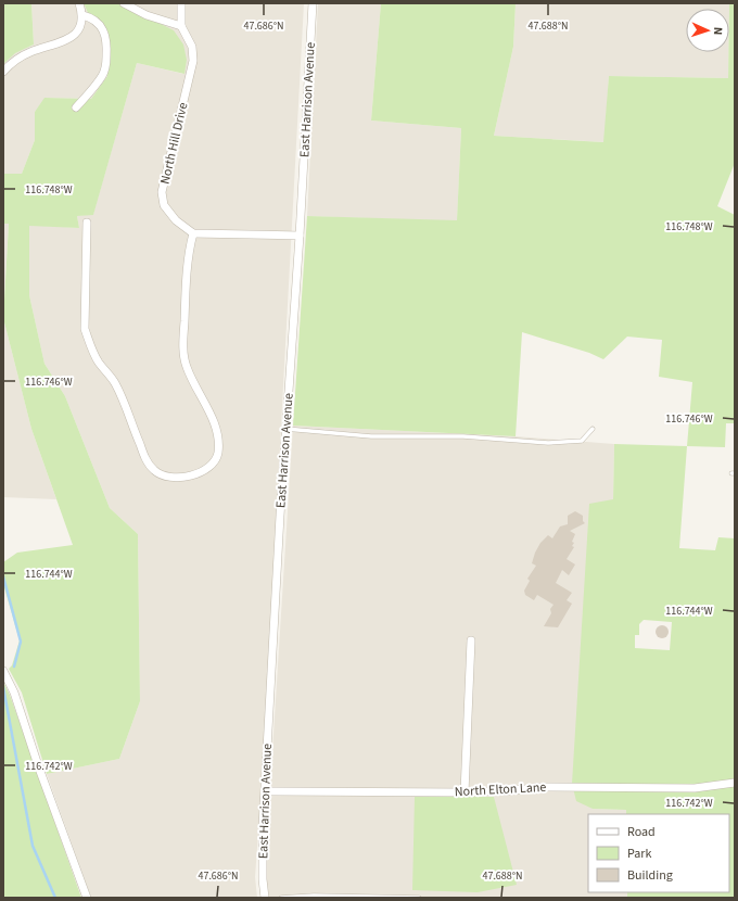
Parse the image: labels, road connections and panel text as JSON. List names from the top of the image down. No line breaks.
{"streets":{"street":["East Harrison Avenue","North Hill Drive","North Elton Lane"]},"crossings":[["East Harrison Avenue","North Elton Lane"]],"legend":["Road","Park","Building"],"north":"right","coordinates":["47.686°N","47.688°N","116.748°W","116.746°W","116.744°W","116.742°W"]}
